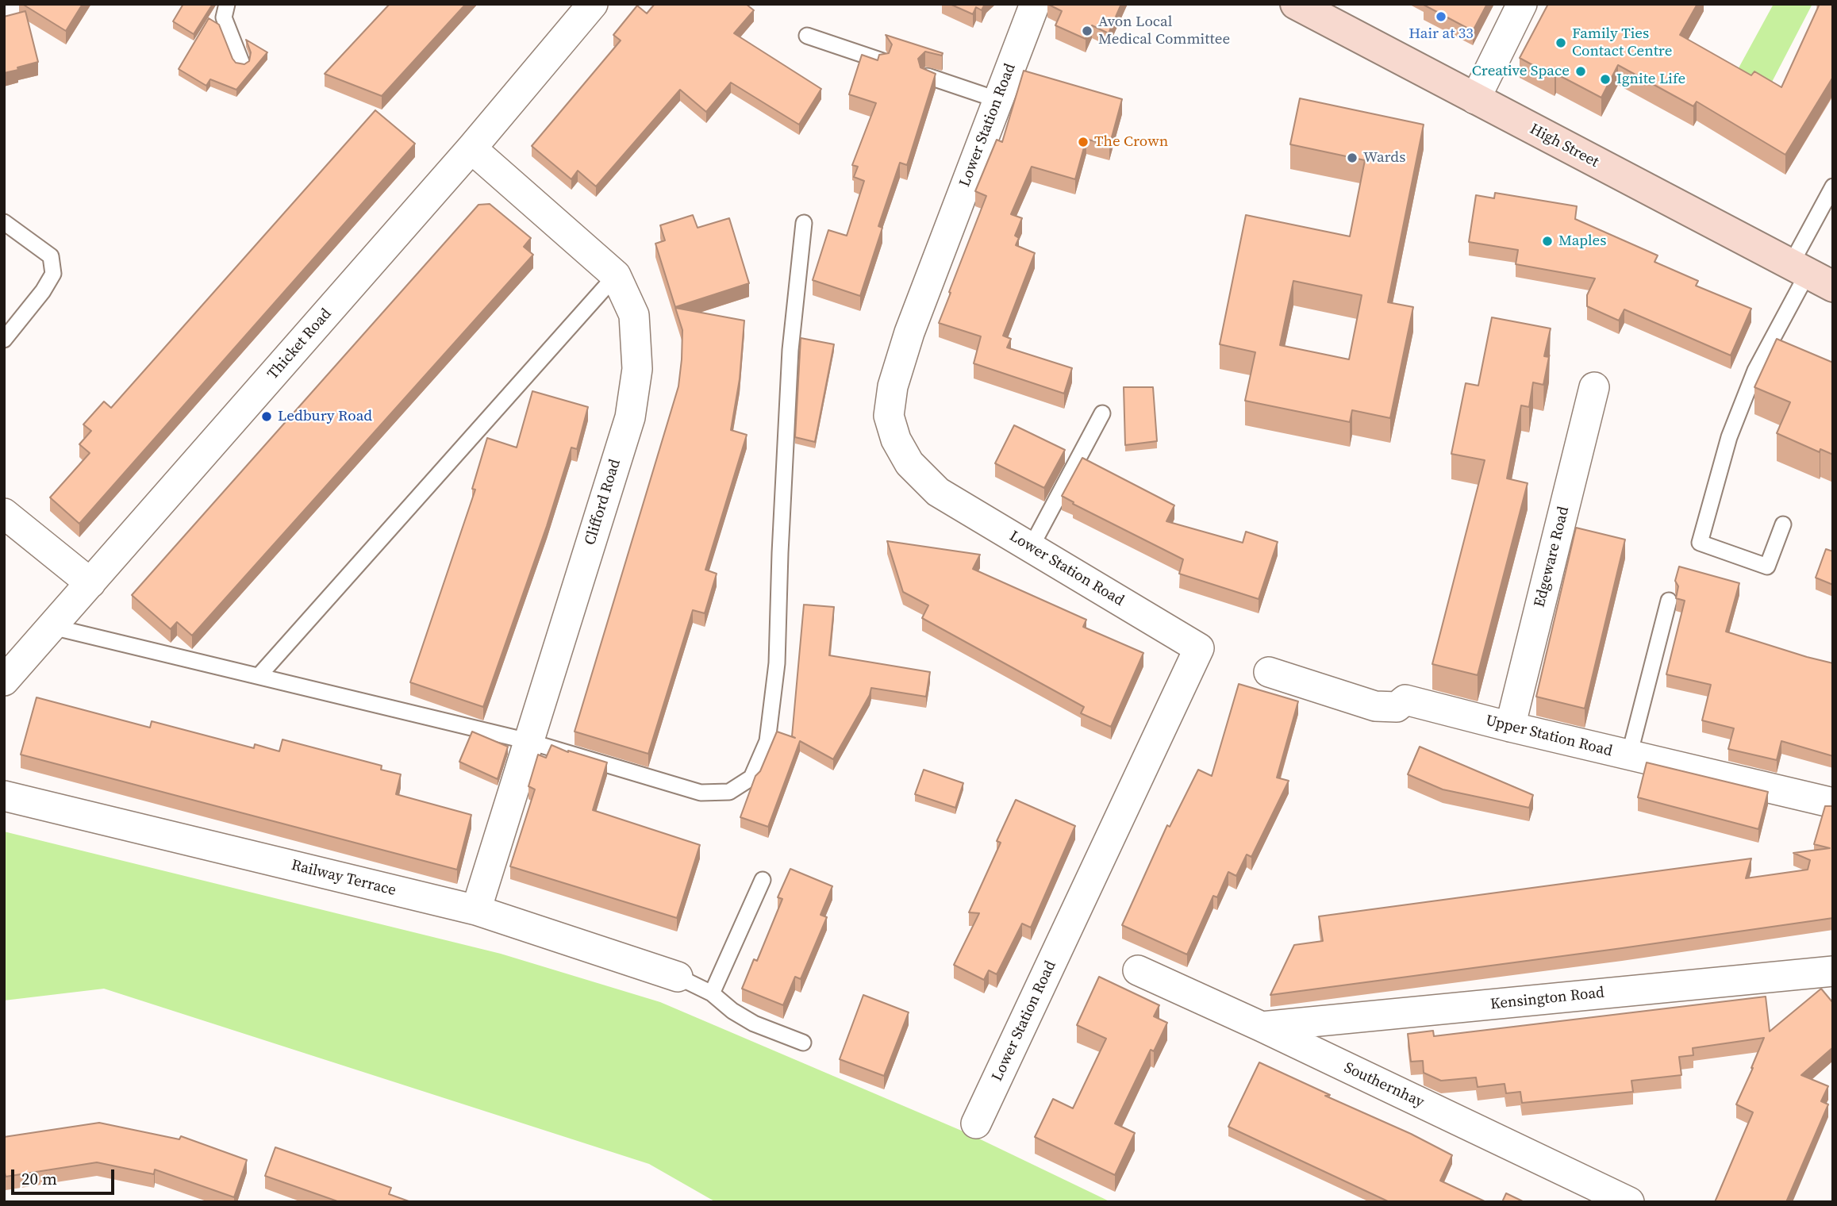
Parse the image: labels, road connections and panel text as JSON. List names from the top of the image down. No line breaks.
{"streets":{"main road":["High Street"],"street":["Lower Station Road","Thicket Road","Clifford Road","Edgeware Road","Upper Station Road","Railway Terrace","Kensington Road","Southernhay"]},"crossings":[["Thicket Road","Clifford Road"],["Clifford Road","Railway Terrace"],["Edgeware Road","Upper Station Road"],["Kensington Road","Southernhay"]],"places":["Hair at 33","Avon Local Medical Committee","Family Ties Contact Centre","Creative Space","Ignite Life","The Crown","Wards","Maples","Ledbury Road"],"scale_bar":"20 m"}
